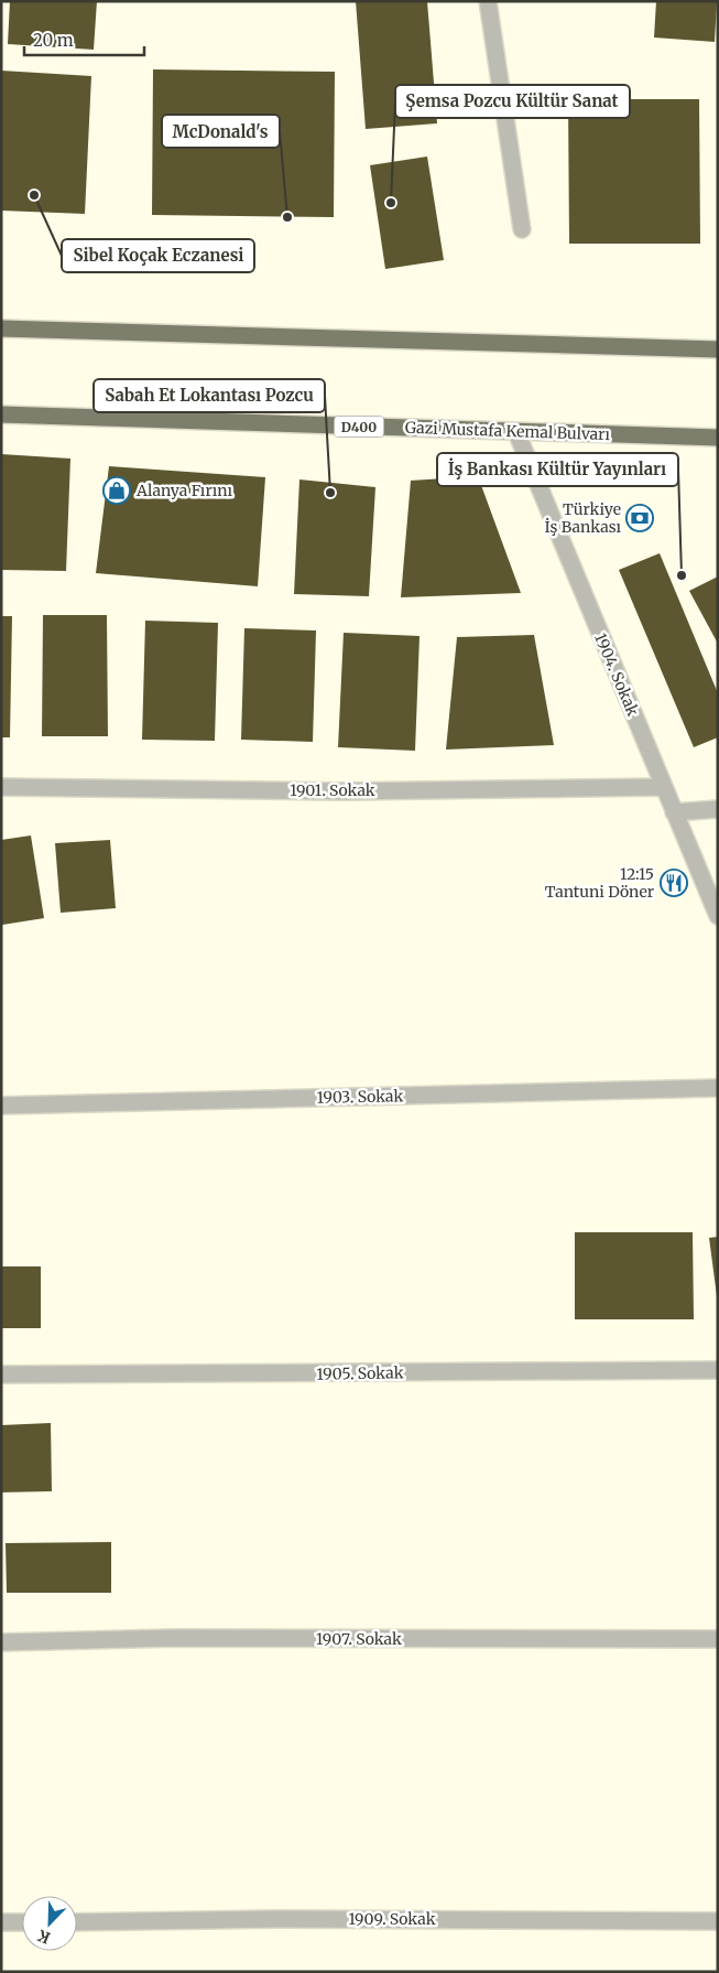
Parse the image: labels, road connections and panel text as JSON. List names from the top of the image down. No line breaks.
{"streets":{"highway":["D400","Gazi Mustafa Kemal Bulvarı"],"street":["1904. Sokak","1901. Sokak","1903. Sokak","1905. Sokak","1907. Sokak","1909. Sokak"]},"crossings":[["Gazi Mustafa Kemal Bulvarı","1904. Sokak"],["1904. Sokak","1901. Sokak"]],"places":{"other":["Sibel Koçak Eczanesi","Şemsa Pozcu Kültür Sanat","McDonald's","Sabah Et Lokantası Pozcu","İş Bankası Kültür Yayınları"],"shop":["Alanya Fırını"],"bank":["Türkiye İş Bankası"],"restaurant":["12:15 Tantuni Döner"]},"scale_bar":"20 m","north":"bottom left"}
